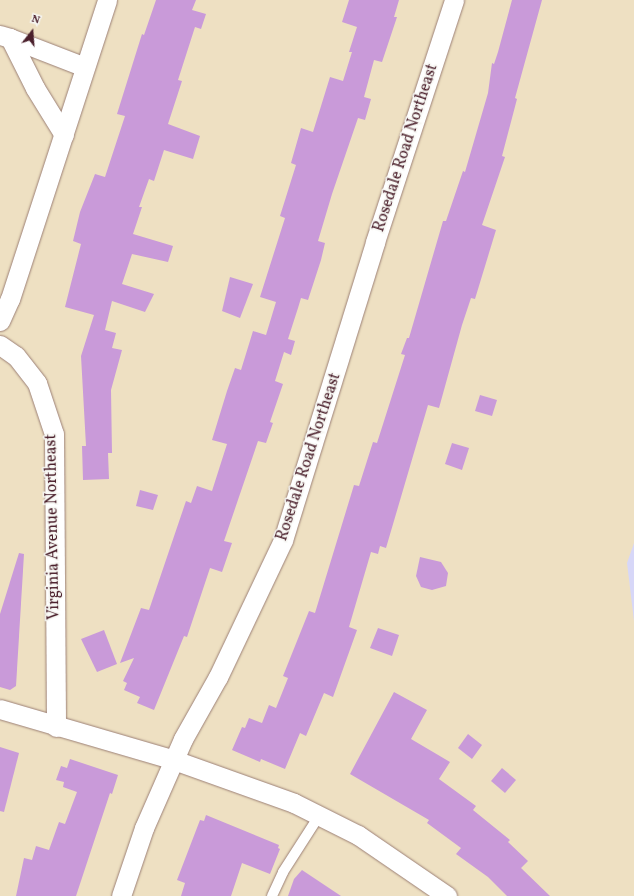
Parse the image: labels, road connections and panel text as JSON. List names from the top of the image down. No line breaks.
{"streets":{"street":["Rosedale Road Northeast","Virginia Avenue Northeast"]},"north":"top"}
